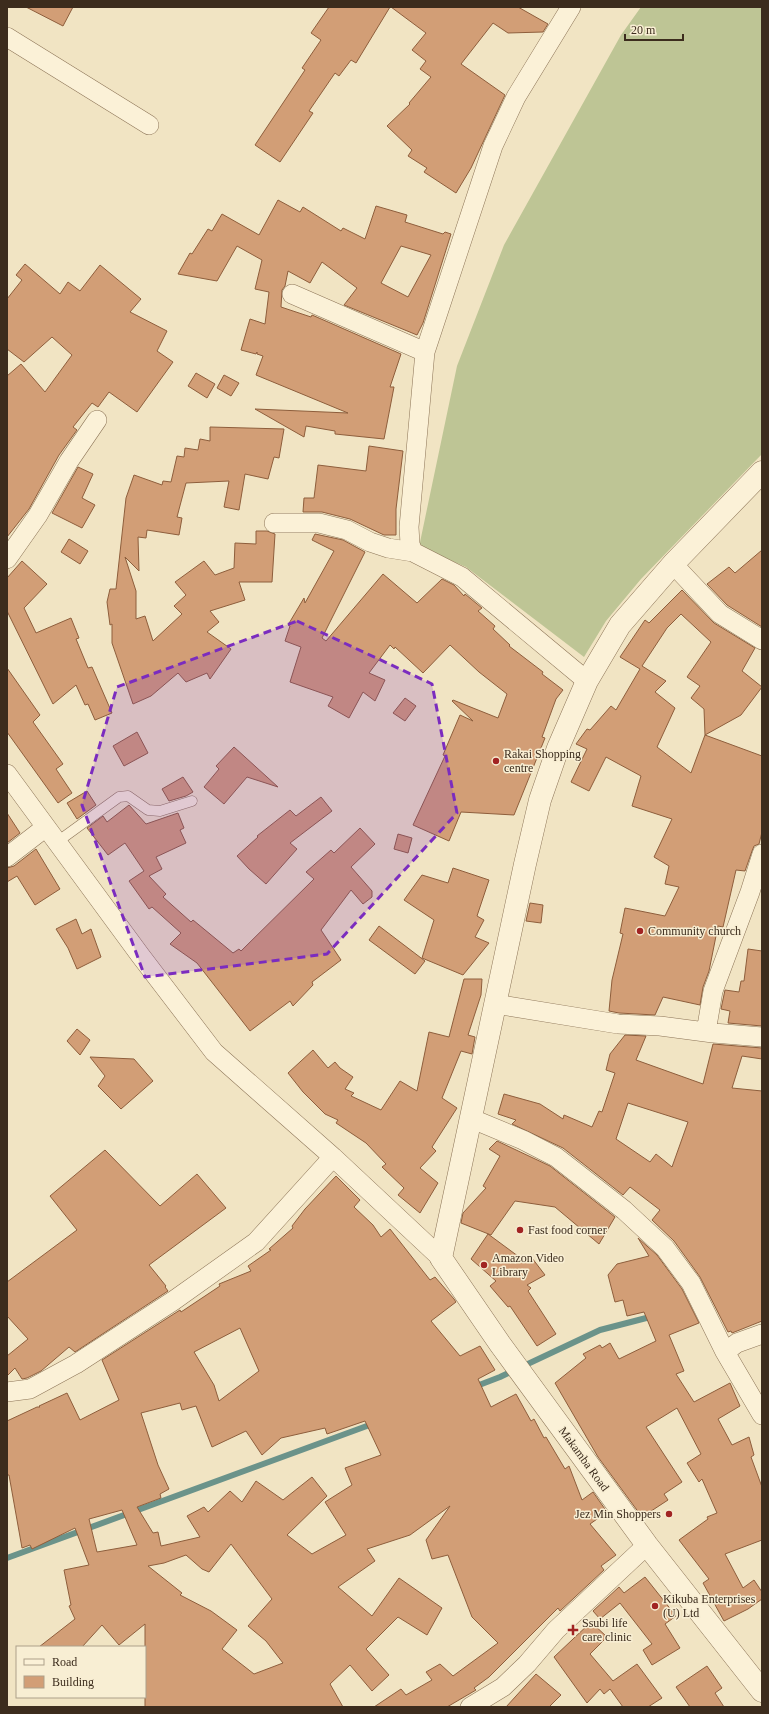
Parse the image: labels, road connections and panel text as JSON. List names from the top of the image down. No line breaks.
{"streets":{"street":["Makamba Road"]},"places":{"other":["Rakai Shopping centre","Community church","Fast food corner","Amazon Video Library","Jez Min Shoppers","Kikuba Enterprises (U) Ltd"],"health":["Ssubi life care clinic"]},"legend":["Road","Building"],"scale_bar":"20 m"}
